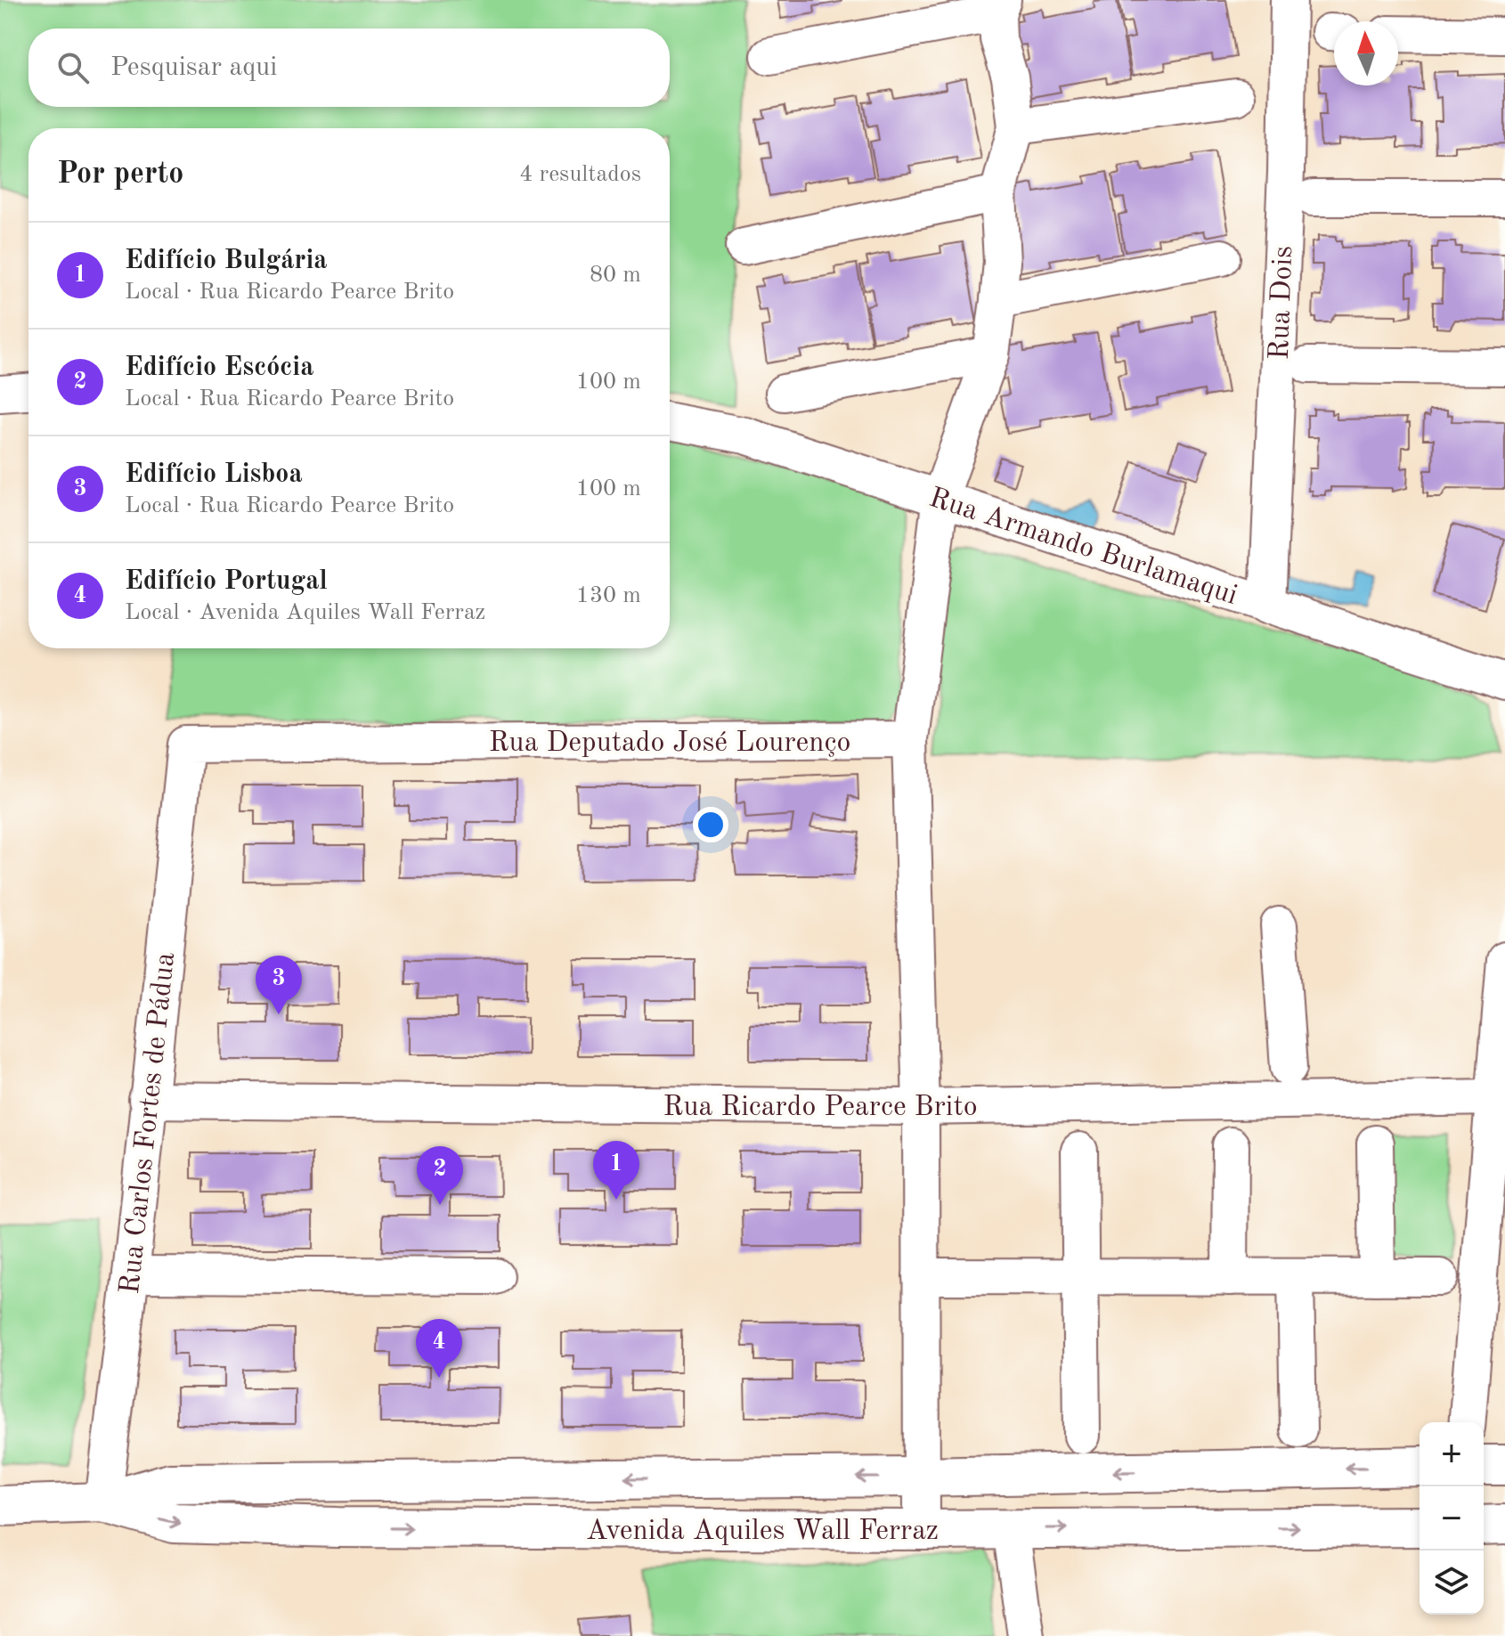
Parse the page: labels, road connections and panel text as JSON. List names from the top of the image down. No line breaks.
{"streets":{"main road":["Avenida Aquiles Wall Ferraz"],"street":["Rua Dois","Rua Armando Burlamaqui","Rua Deputado José Lourenço","Rua Ricardo Pearce Brito","Rua Carlos Fortes de Pádua"]},"crossings":[["Rua Dois","Rua Armando Burlamaqui"],["Rua Deputado José Lourenço","Rua Carlos Fortes de Pádua"],["Rua Ricardo Pearce Brito","Rua Carlos Fortes de Pádua"],["Rua Carlos Fortes de Pádua","Avenida Aquiles Wall Ferraz"]],"north":"top","page":{"search":"Pesquisar aqui","heading":["Por perto","4 resultados"],"list":[{"mark":"1","name":"Edifício Bulgária","note":"Local · Rua Ricardo Pearce Brito","value":"80 m"},{"mark":"2","name":"Edifício Escócia","note":"Local · Rua Ricardo Pearce Brito","value":"100 m"},{"mark":"3","name":"Edifício Lisboa","note":"Local · Rua Ricardo Pearce Brito","value":"100 m"},{"mark":"4","name":"Edifício Portugal","note":"Local · Avenida Aquiles Wall Ferraz","value":"130 m"}],"pins":["3","1","2","4"],"map_buttons":["+","−"]}}
